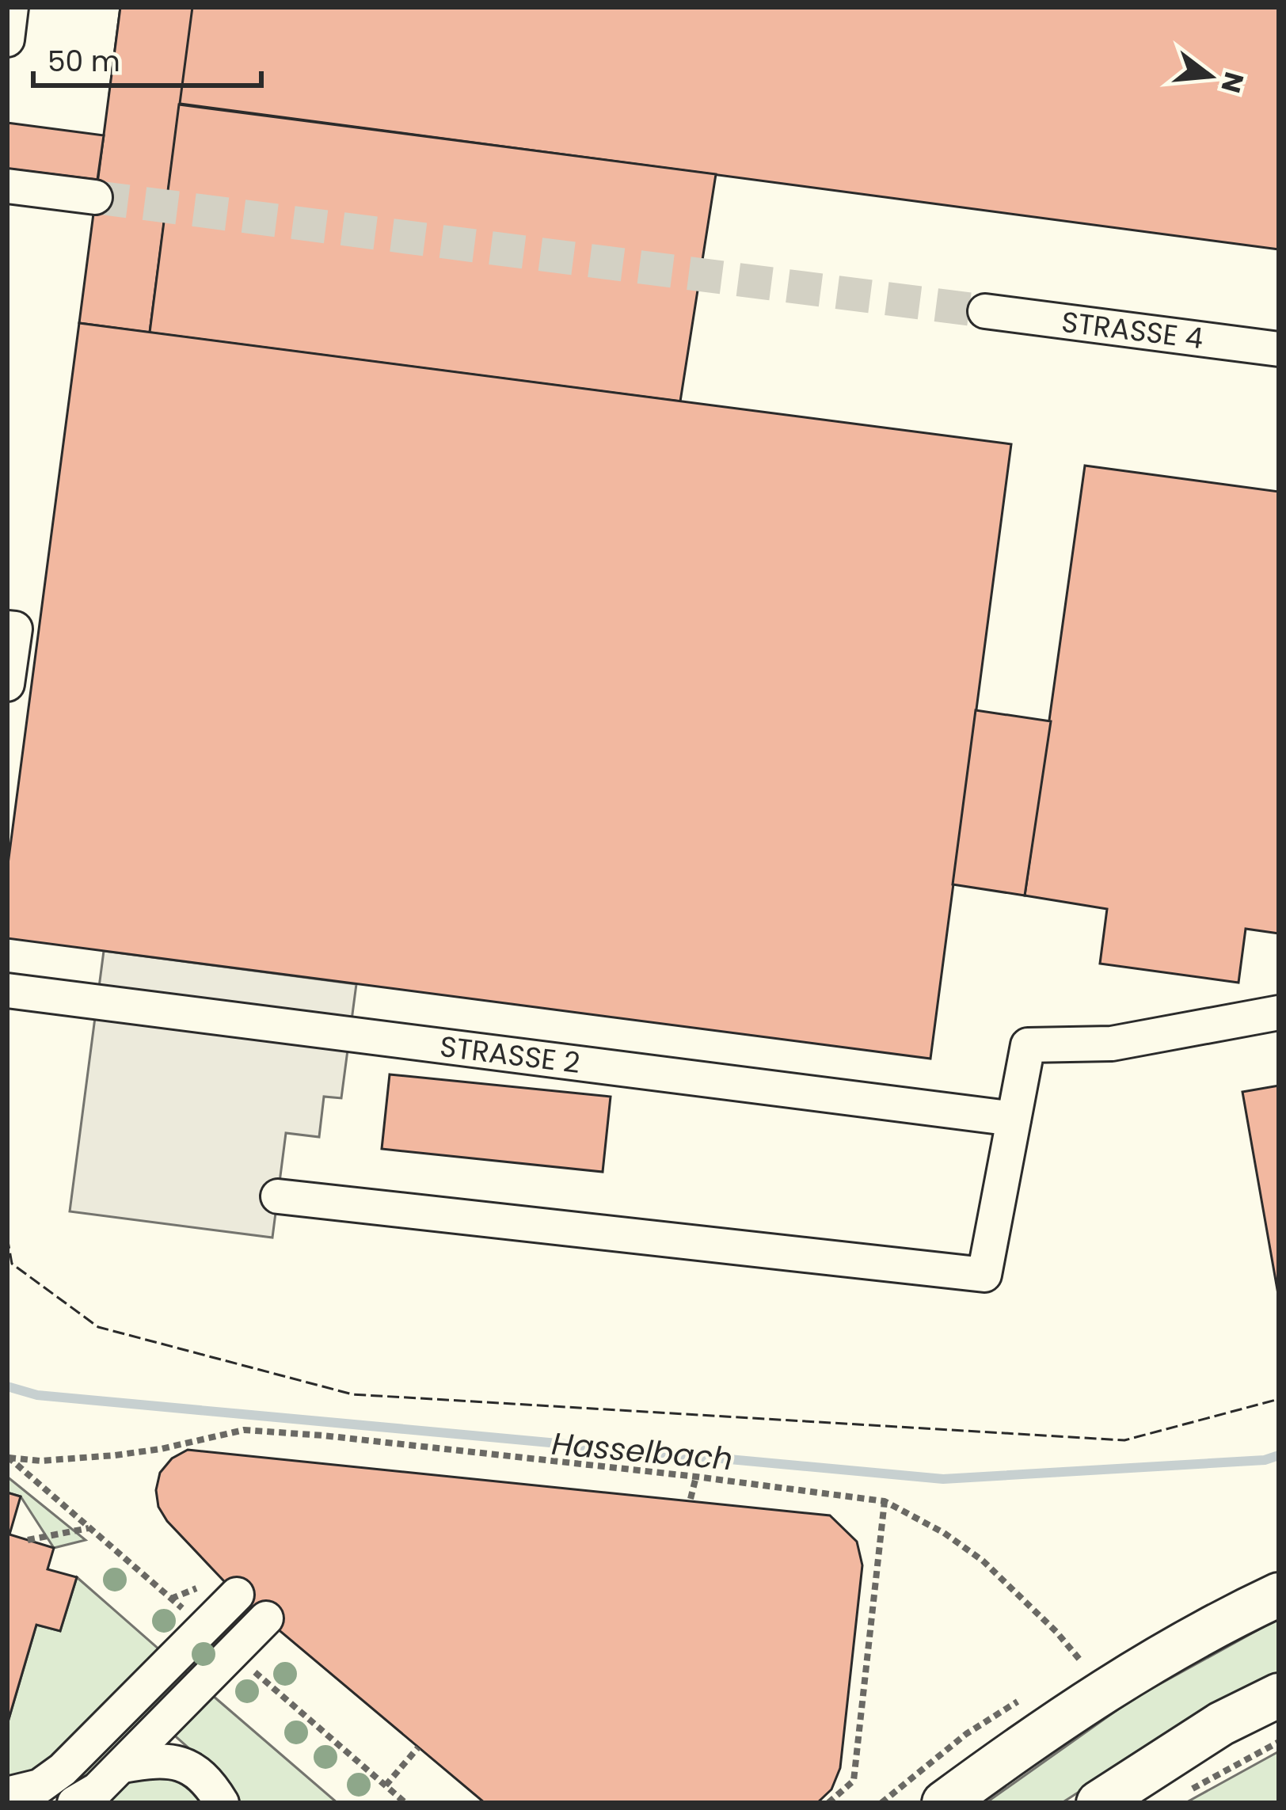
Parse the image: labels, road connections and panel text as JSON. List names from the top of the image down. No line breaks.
{"streets":{"street":["STRASSE 4","STRASSE 2"]},"water":["Hasselbach"],"scale_bar":"50 m","north":"right"}
